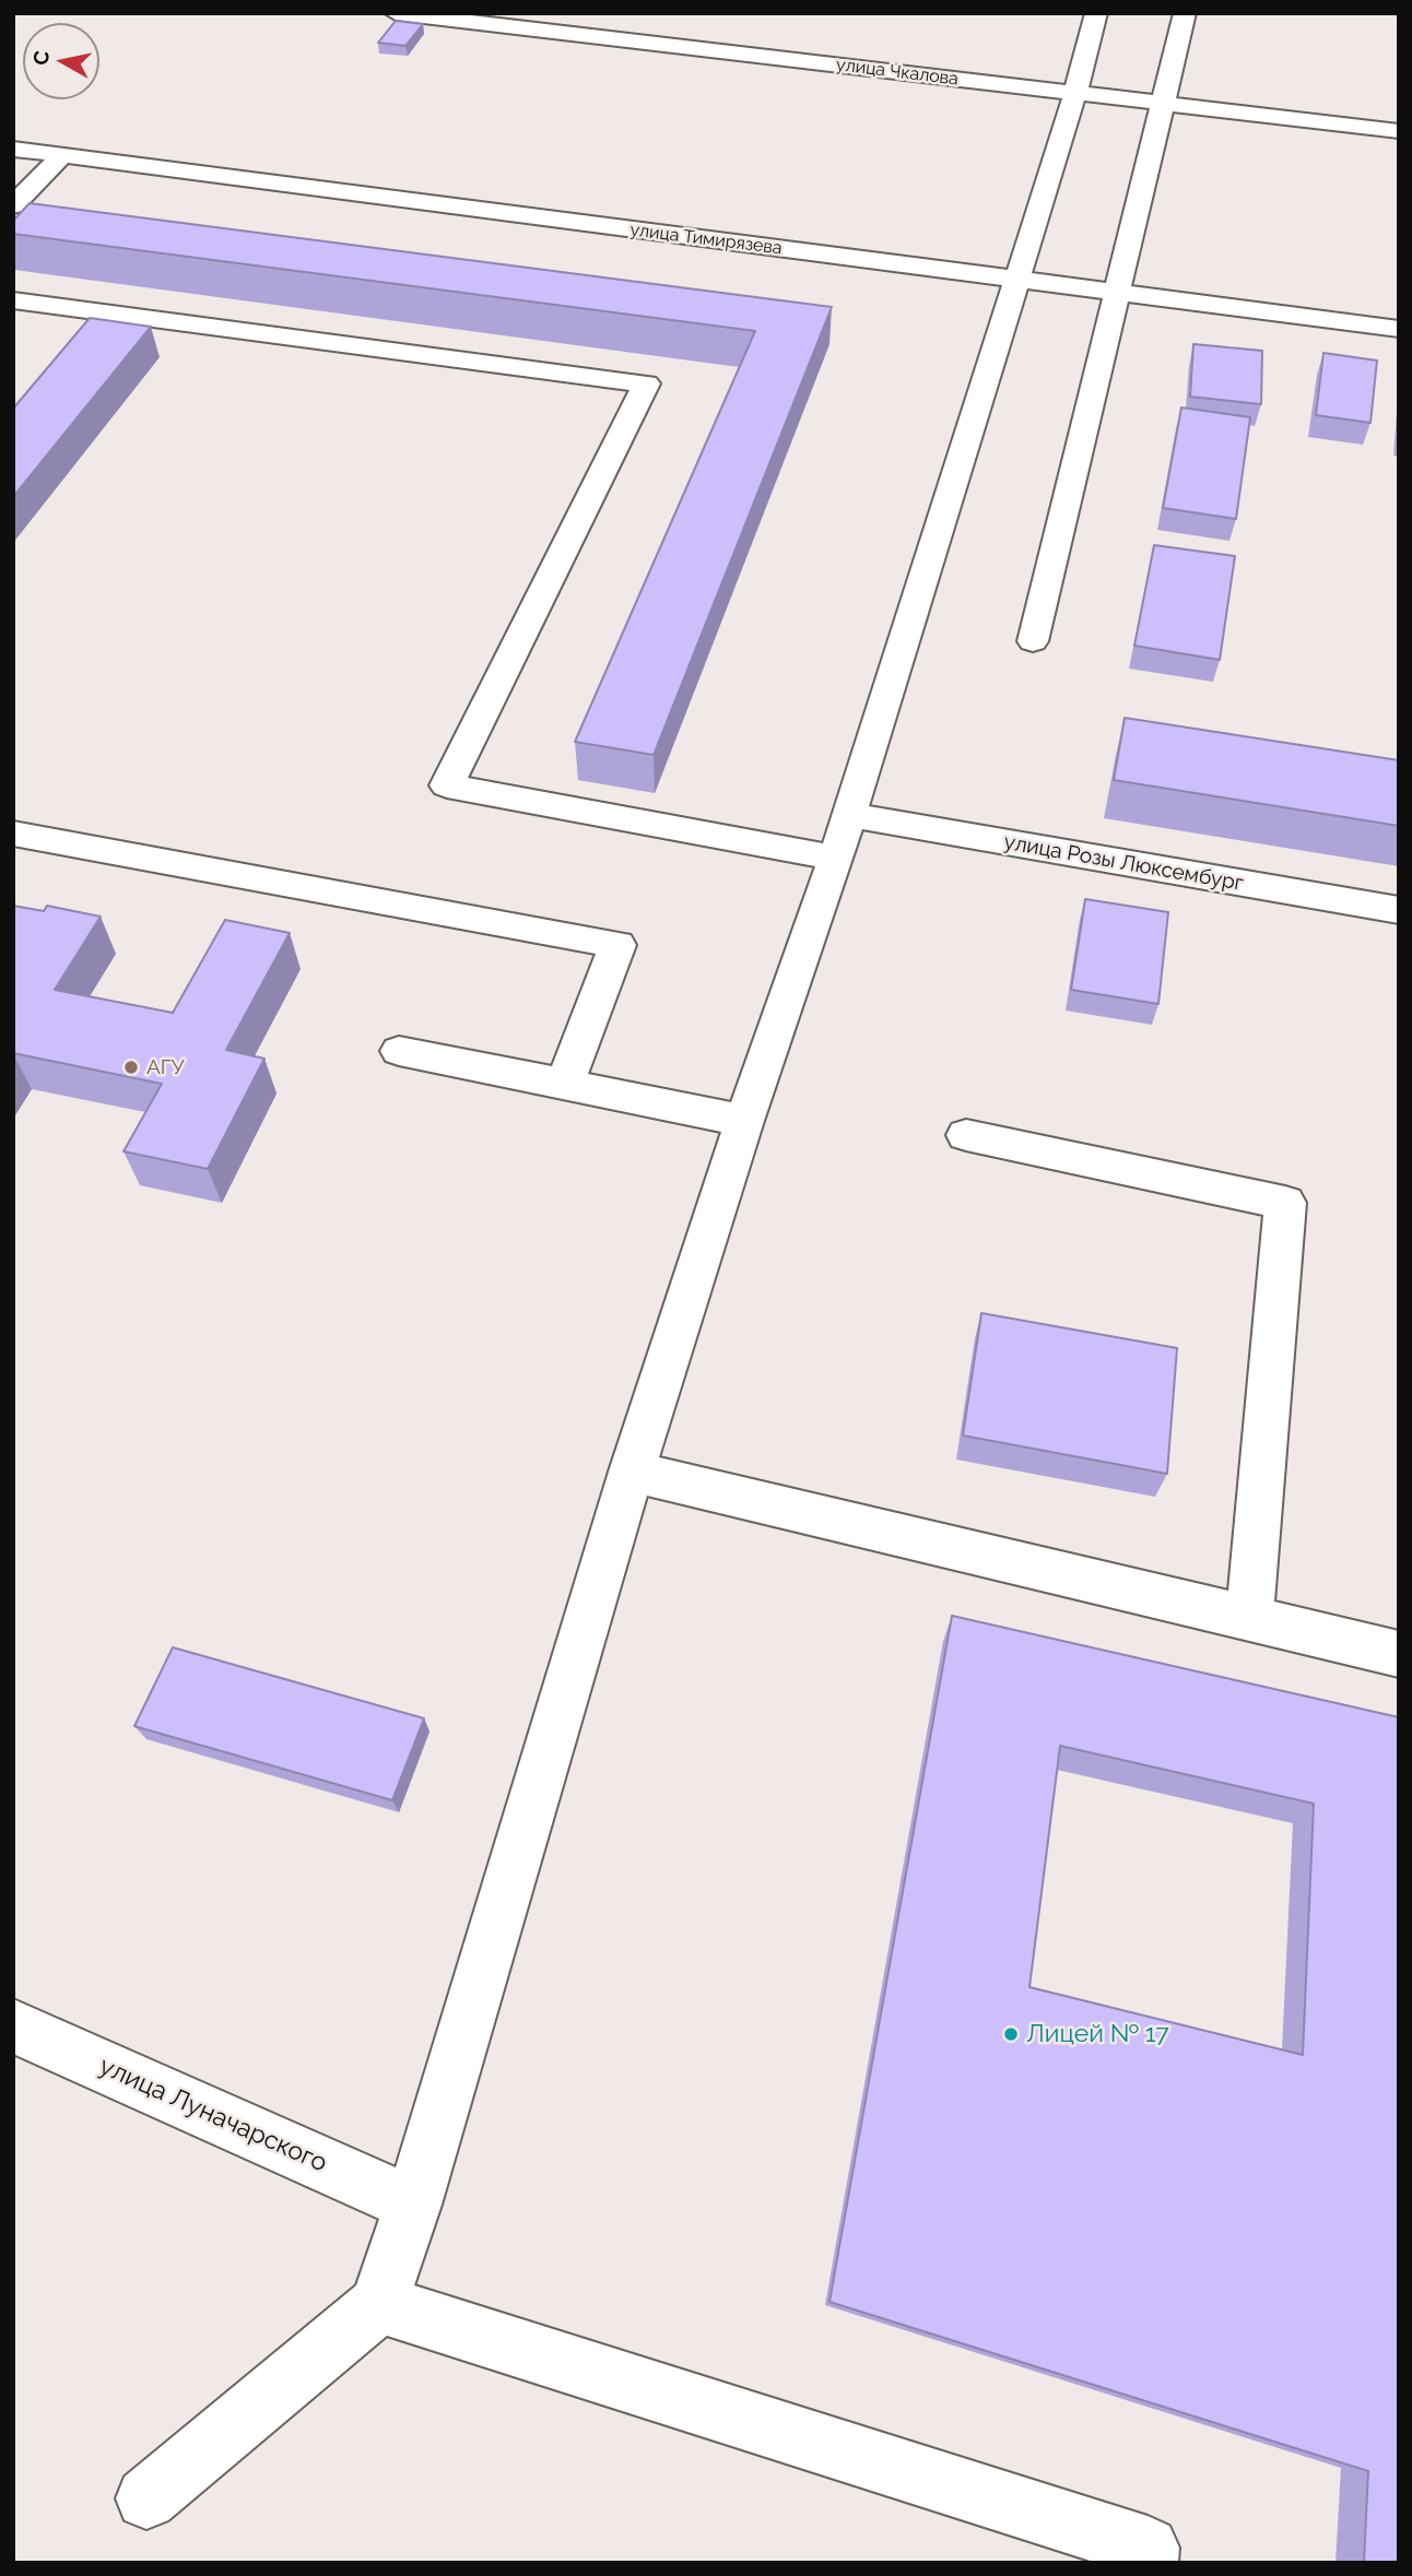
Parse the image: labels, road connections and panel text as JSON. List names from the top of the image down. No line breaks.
{"streets":{"street":["улица Чкалова","улица Тимирязева","улица Розы Люксембург","улица Луначарского"]},"places":["АГУ","Лицей № 17"],"north":"left"}
